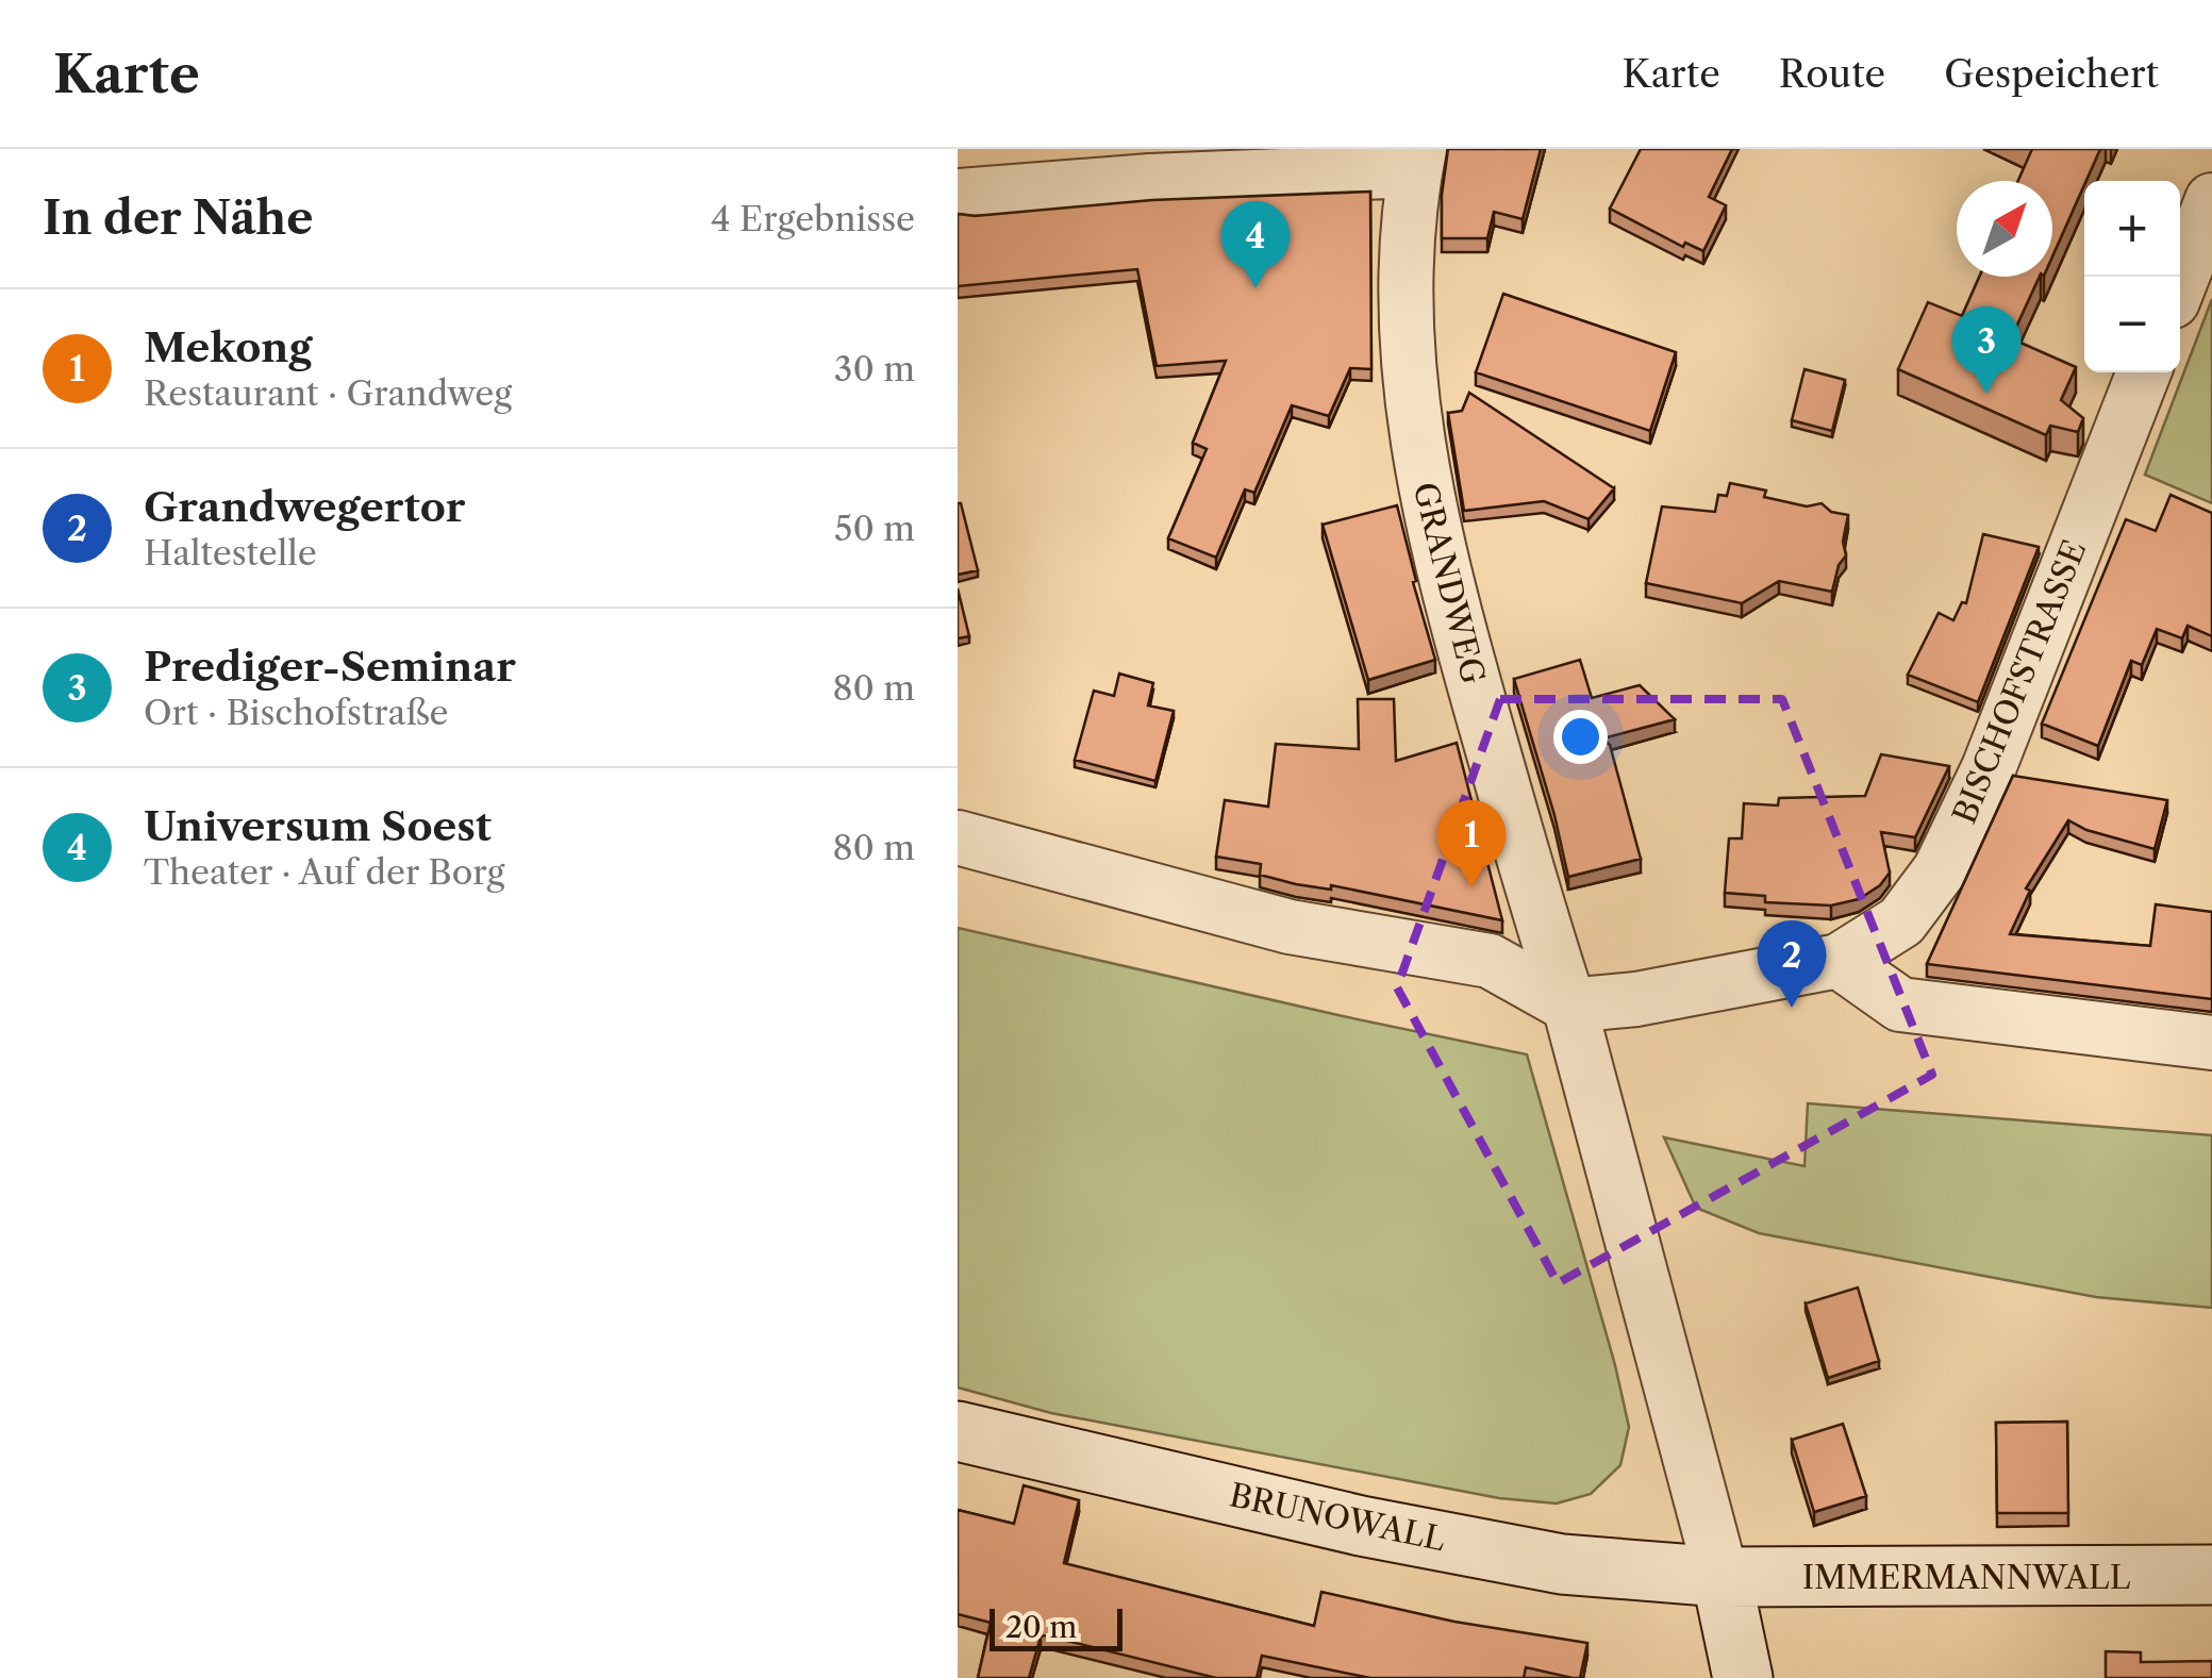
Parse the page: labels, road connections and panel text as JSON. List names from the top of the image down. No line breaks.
{"streets":{"street":["GRANDWEG","BISCHOFSTRASSE","BRUNOWALL","IMMERMANNWALL"]},"crossings":[["GRANDWEG","BRUNOWALL"],["GRANDWEG","IMMERMANNWALL"],["BRUNOWALL","IMMERMANNWALL"]],"scale_bar":"20 m","north":"top right","page":{"header":"Karte","nav":["Karte","Route","Gespeichert"],"heading":["In der Nähe","4 Ergebnisse"],"map_buttons":["+","−"],"pins":["4","3","1","2"],"list":[{"mark":"1","name":"Mekong","note":"Restaurant · Grandweg","value":"30 m"},{"mark":"2","name":"Grandwegertor","note":"Haltestelle","value":"50 m"},{"mark":"3","name":"Prediger-Seminar","note":"Ort · Bischofstraße","value":"80 m"},{"mark":"4","name":"Universum Soest","note":"Theater · Auf der Borg","value":"80 m"}],"scale":"20 m"}}
